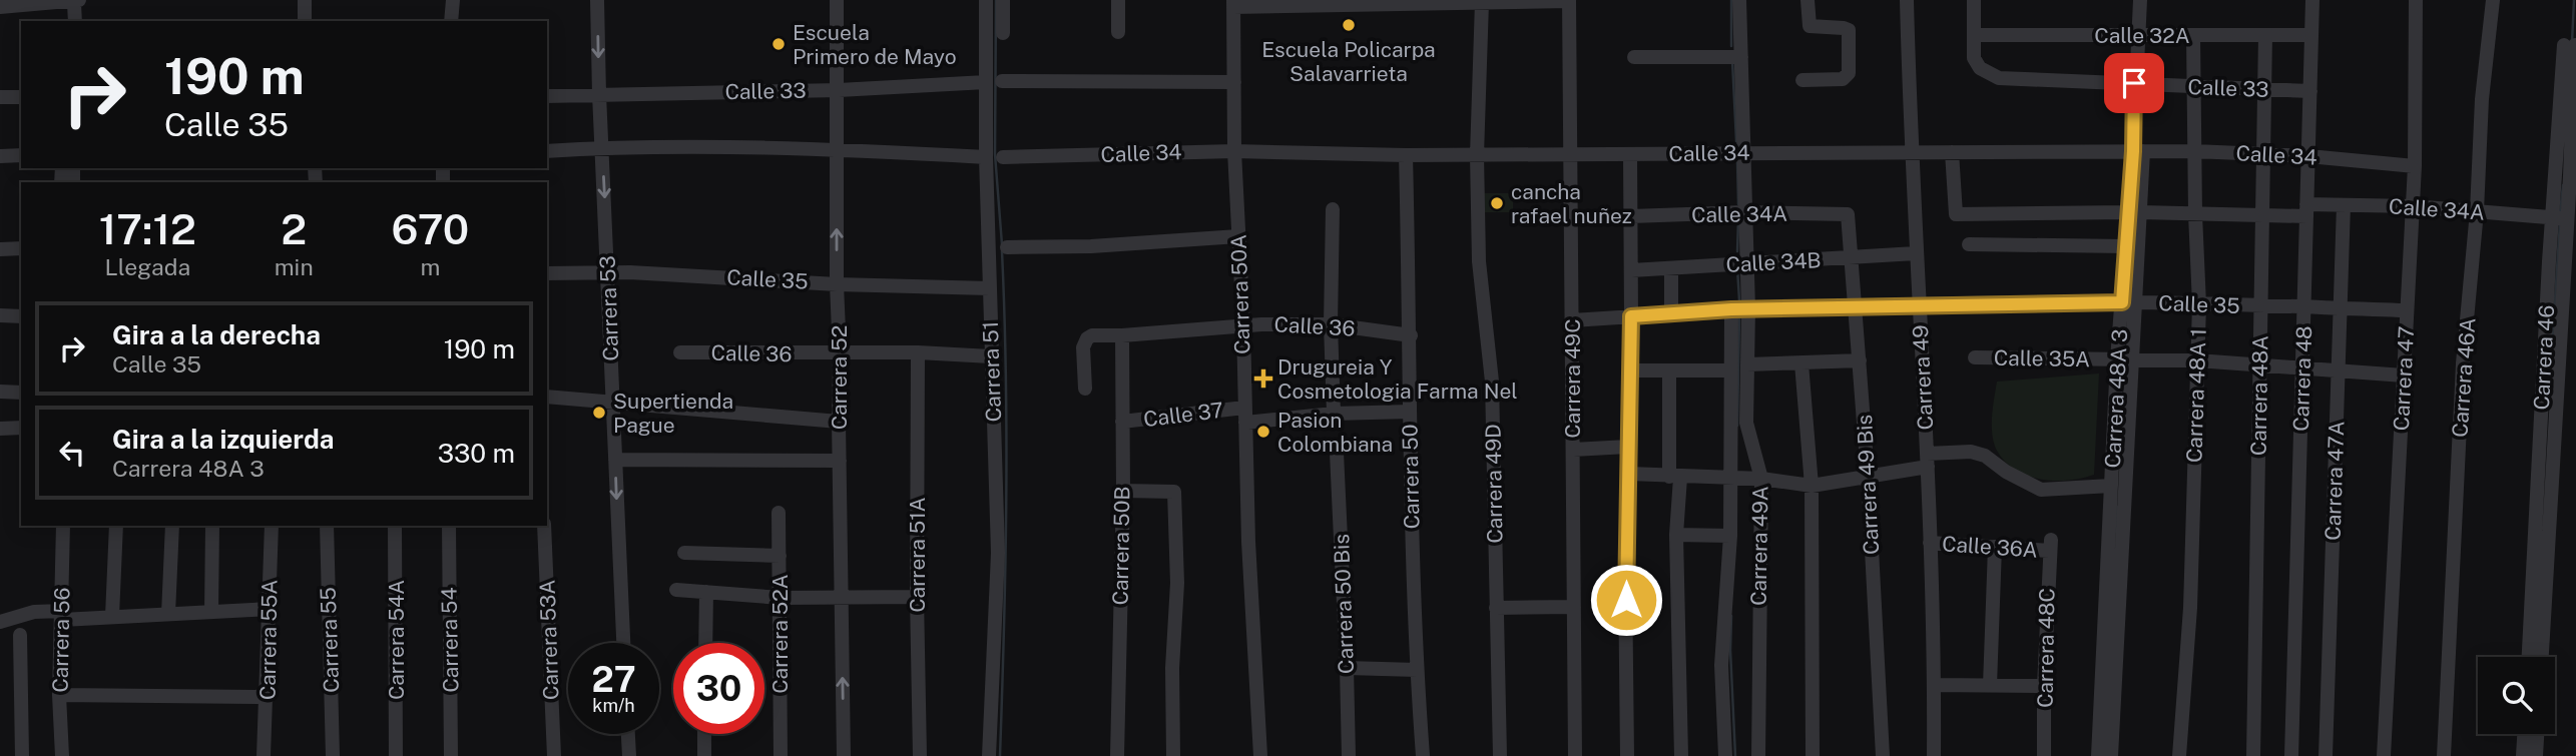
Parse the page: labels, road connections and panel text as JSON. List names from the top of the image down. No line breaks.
{"streets":{"street":["Calle 32A","Calle 33","Calle 34","Calle 34A","Calle 34B","Calle 35","Carrera 50A","Carrera 53","Calle 36","Carrera 46","Calle 35A","Carrera 51","Carrera 52","Carrera 49","Carrera 46A","Carrera 49C","Carrera 48","Carrera 47","Carrera 48A 1","Carrera 48A","Carrera 48A 3","Calle 37","Carrera 50","Carrera 47A","Carrera 49D","Carrera 49 Bis","Carrera 50B","Carrera 49A","Calle 36A","Carrera 51A","Carrera 50 Bis","Carrera 52A","Carrera 56","Carrera 55A","Carrera 55","Carrera 54A","Carrera 54","Carrera 53A","Carrera 48C"]},"crossings":[["Calle 32A","Calle 33"],["Calle 32A","Carrera 48"],["Calle 32A","Carrera 48A 1"],["Calle 32A","Carrera 48A"],["Calle 33","Carrera 53"],["Calle 33","Carrera 51"],["Calle 33","Carrera 52"],["Calle 33","Carrera 48"],["Calle 33","Carrera 48A 1"],["Calle 33","Carrera 48A"],["Calle 34","Calle 34A"],["Calle 34","Carrera 50A"],["Calle 34","Carrera 49"],["Calle 34","Carrera 49C"],["Calle 34","Carrera 48"],["Calle 34","Carrera 47"],["Calle 34","Carrera 48A 1"],["Calle 34","Carrera 48A"],["Calle 34","Carrera 50"],["Calle 34","Carrera 49D"],["Calle 34","Carrera 49A"],["Calle 34A","Carrera 46"],["Calle 34A","Carrera 46A"],["Calle 34A","Carrera 48"],["Calle 34A","Carrera 47"],["Calle 34A","Carrera 48A 1"],["Calle 34A","Carrera 48A"],["Calle 34A","Carrera 48A 3"],["Calle 34A","Carrera 47A"],["Calle 34A","Carrera 49 Bis"],["Calle 34A","Carrera 49A"],["Calle 34B","Carrera 49"],["Calle 34B","Carrera 49 Bis"],["Calle 34B","Carrera 49A"],["Calle 35","Carrera 53"],["Calle 35","Carrera 51"],["Calle 35","Carrera 52"],["Calle 35","Carrera 49"],["Calle 35","Carrera 49C"],["Calle 35","Carrera 48"],["Calle 35","Carrera 47"],["Calle 35","Carrera 48A 1"],["Calle 35","Carrera 48A"],["Calle 35","Carrera 48A 3"],["Calle 35","Carrera 47A"],["Calle 35","Carrera 49 Bis"],["Calle 35","Carrera 49A"],["Carrera 50A","Calle 36"],["Carrera 50A","Calle 37"],["Calle 36","Carrera 51"],["Calle 36","Carrera 52"],["Calle 36","Carrera 50"],["Calle 36","Carrera 50B"],["Calle 36","Carrera 51A"],["Calle 35A","Carrera 48"],["Calle 35A","Carrera 47"],["Calle 35A","Carrera 48A 1"],["Calle 35A","Carrera 48A"],["Calle 35A","Carrera 48A 3"],["Calle 35A","Carrera 47A"],["Carrera 49","Calle 36A"],["Calle 37","Carrera 50B"],["Calle 36A","Carrera 48C"]],"one_way":["Carrera 53","Carrera 52"],"places":{"other":["Escuela Policarpa Salavarrieta","Escuela Primero de Mayo","cancha rafael nuñez","Supertienda Pague","Pasion Colombiana"],"health":["Drugureia Y Cosmetologia Farma Nel"]},"page":{"turn":["190 m","Calle 35"],"eta":["17:12","Llegada","2","min","670","m"],"list":[{"name":"Gira a la derecha","note":"Calle 35","value":"190 m"},{"name":"Gira a la izquierda","note":"Carrera 48A 3","value":"330 m"}],"speed":"27 km/h","limit":"30"}}
